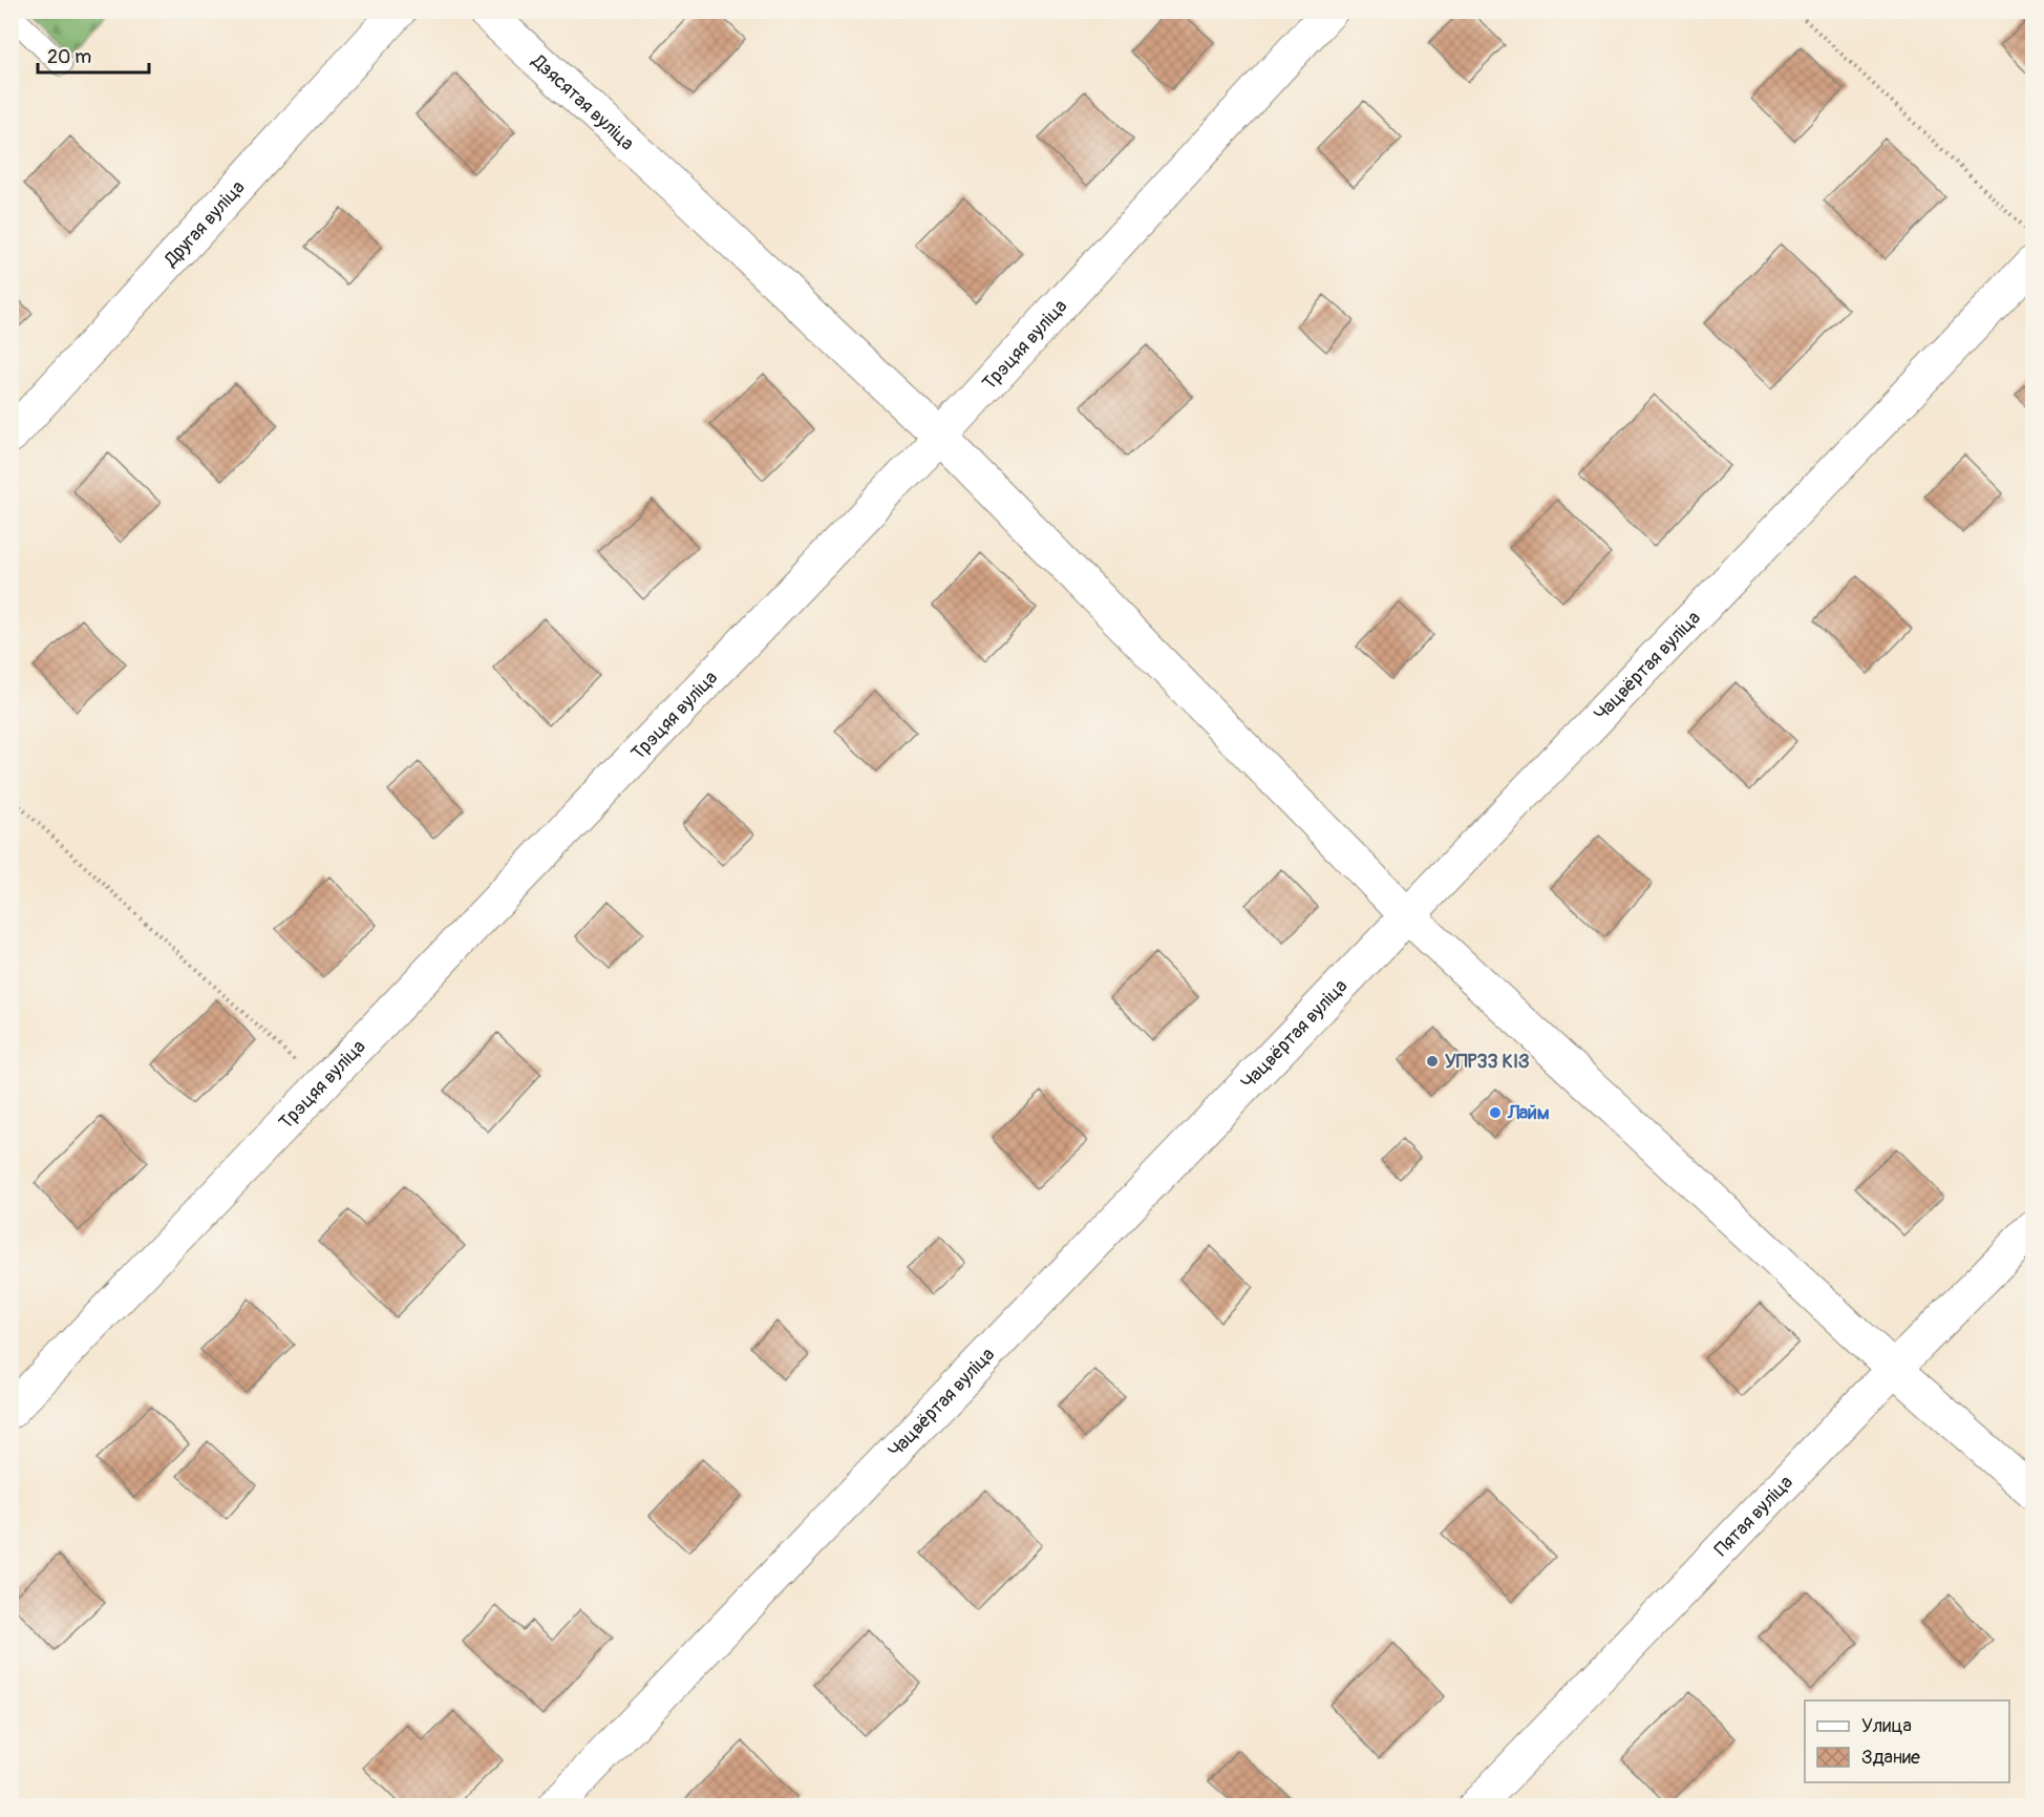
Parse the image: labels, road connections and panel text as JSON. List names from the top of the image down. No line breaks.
{"streets":{"street":["Дзясятая вуліца","Другая вуліца","Трэцяя вуліца","Чацвёртая вуліца","Пятая вуліца"]},"crossings":[["Дзясятая вуліца","Трэцяя вуліца"],["Дзясятая вуліца","Чацвёртая вуліца"],["Дзясятая вуліца","Пятая вуліца"]],"places":["УПР33 КІЗ","Лайм"],"legend":["Улица","Здание"],"scale_bar":"20 m"}
